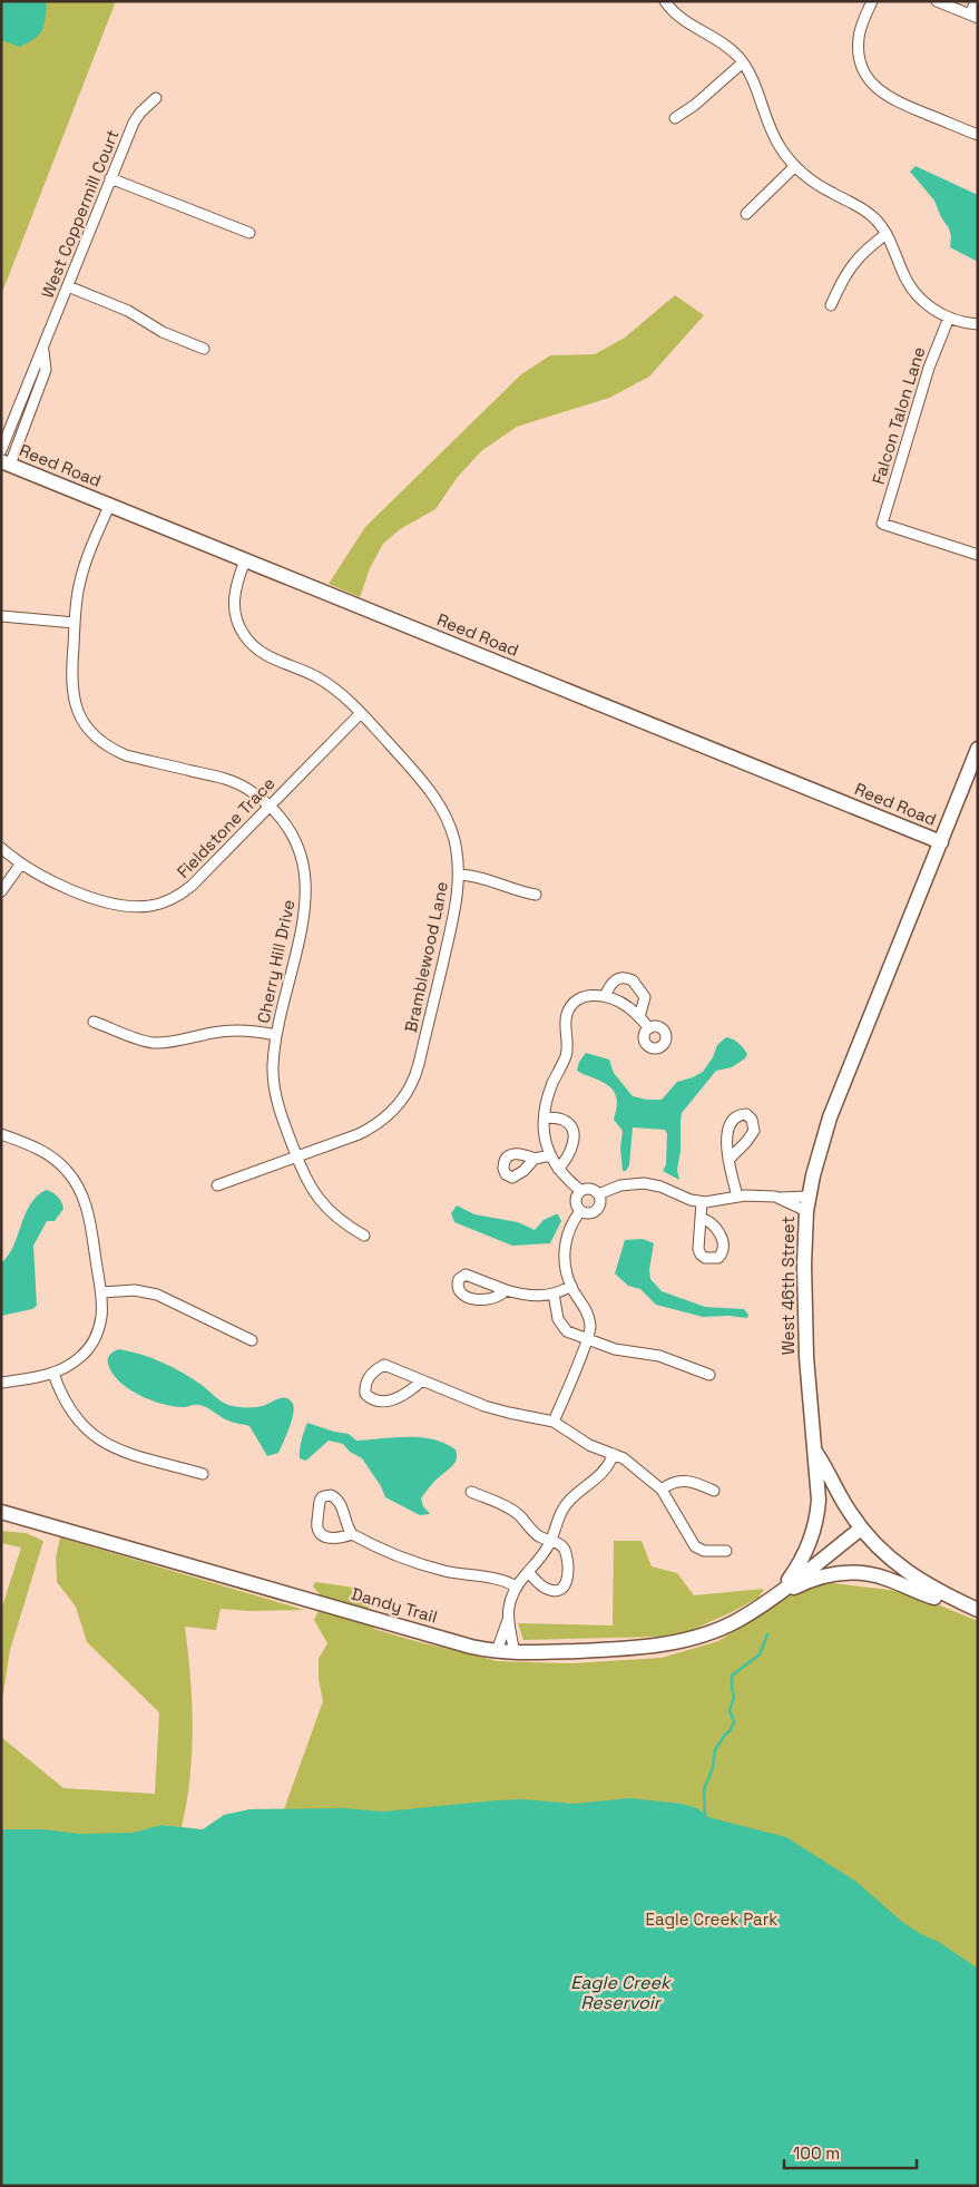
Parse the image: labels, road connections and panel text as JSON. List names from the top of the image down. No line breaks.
{"streets":{"street":["West Coppermill Court","Falcon Talon Lane","Reed Road","Fieldstone Trace","Bramblewood Lane","Cherry Hill Drive","West 46th Street","Dandy Trail"]},"crossings":[["West Coppermill Court","Reed Road"],["Reed Road","Bramblewood Lane"],["Reed Road","Cherry Hill Drive"],["Reed Road","West 46th Street"],["Fieldstone Trace","Bramblewood Lane"],["Fieldstone Trace","Cherry Hill Drive"],["Bramblewood Lane","Cherry Hill Drive"]],"water":["Eagle Creek Reservoir"],"parks":["Eagle Creek Park"],"scale_bar":"100 m"}
